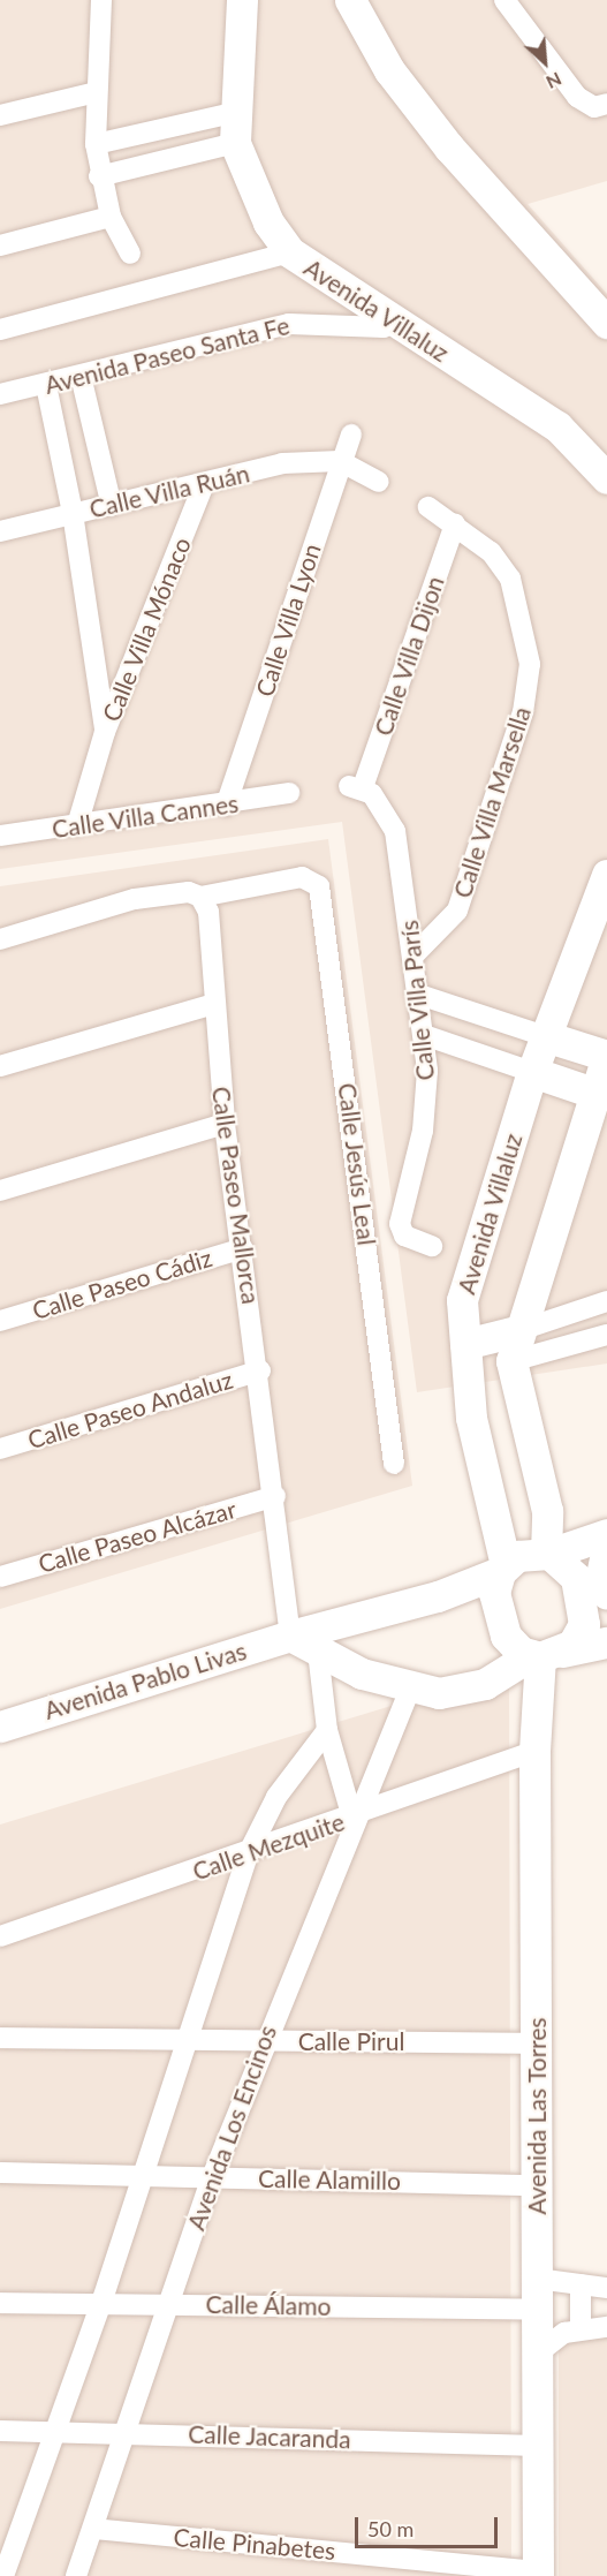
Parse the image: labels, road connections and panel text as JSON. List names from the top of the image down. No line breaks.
{"streets":{"street":["Avenida Villaluz","Avenida Paseo Santa Fe","Calle Villa Ruán","Calle Villa Lyon","Calle Villa Mónaco","Calle Villa Dijon","Calle Villa Marsella","Calle Villa Cannes","Calle Villa París","Calle Jesús Leal","Calle Paseo Mallorca","Calle Paseo Cádiz","Calle Paseo Andaluz","Calle Paseo Alcázar","Avenida Pablo Livas","Calle Mezquite","Calle Pirul","Avenida Las Torres","Avenida Los Encinos","Calle Alamillo","Calle Álamo","Calle Jacaranda","Calle Pinabetes"]},"crossings":[["Avenida Villaluz","Avenida Paseo Santa Fe"],["Avenida Villaluz","Avenida Pablo Livas"],["Avenida Villaluz","Avenida Las Torres"],["Avenida Paseo Santa Fe","Calle Villa Mónaco"],["Calle Villa Ruán","Calle Villa Lyon"],["Calle Villa Ruán","Calle Villa Mónaco"],["Calle Villa Lyon","Calle Villa Cannes"],["Calle Villa Mónaco","Calle Villa Cannes"],["Calle Villa Dijon","Calle Villa Marsella"],["Calle Villa Dijon","Calle Villa París"],["Calle Villa Marsella","Calle Villa París"],["Calle Jesús Leal","Calle Paseo Mallorca"],["Calle Paseo Mallorca","Calle Paseo Cádiz"],["Calle Paseo Mallorca","Calle Paseo Andaluz"],["Calle Paseo Mallorca","Calle Paseo Alcázar"],["Calle Paseo Mallorca","Avenida Pablo Livas"],["Avenida Pablo Livas","Avenida Las Torres"],["Calle Mezquite","Avenida Las Torres"],["Calle Mezquite","Avenida Los Encinos"],["Calle Pirul","Avenida Las Torres"],["Calle Pirul","Avenida Los Encinos"],["Avenida Las Torres","Calle Alamillo"],["Avenida Las Torres","Calle Álamo"],["Avenida Las Torres","Calle Jacaranda"],["Avenida Las Torres","Calle Pinabetes"],["Avenida Los Encinos","Calle Alamillo"],["Avenida Los Encinos","Calle Álamo"],["Avenida Los Encinos","Calle Jacaranda"],["Avenida Los Encinos","Calle Pinabetes"]],"scale_bar":"50 m","north":"bottom right"}
